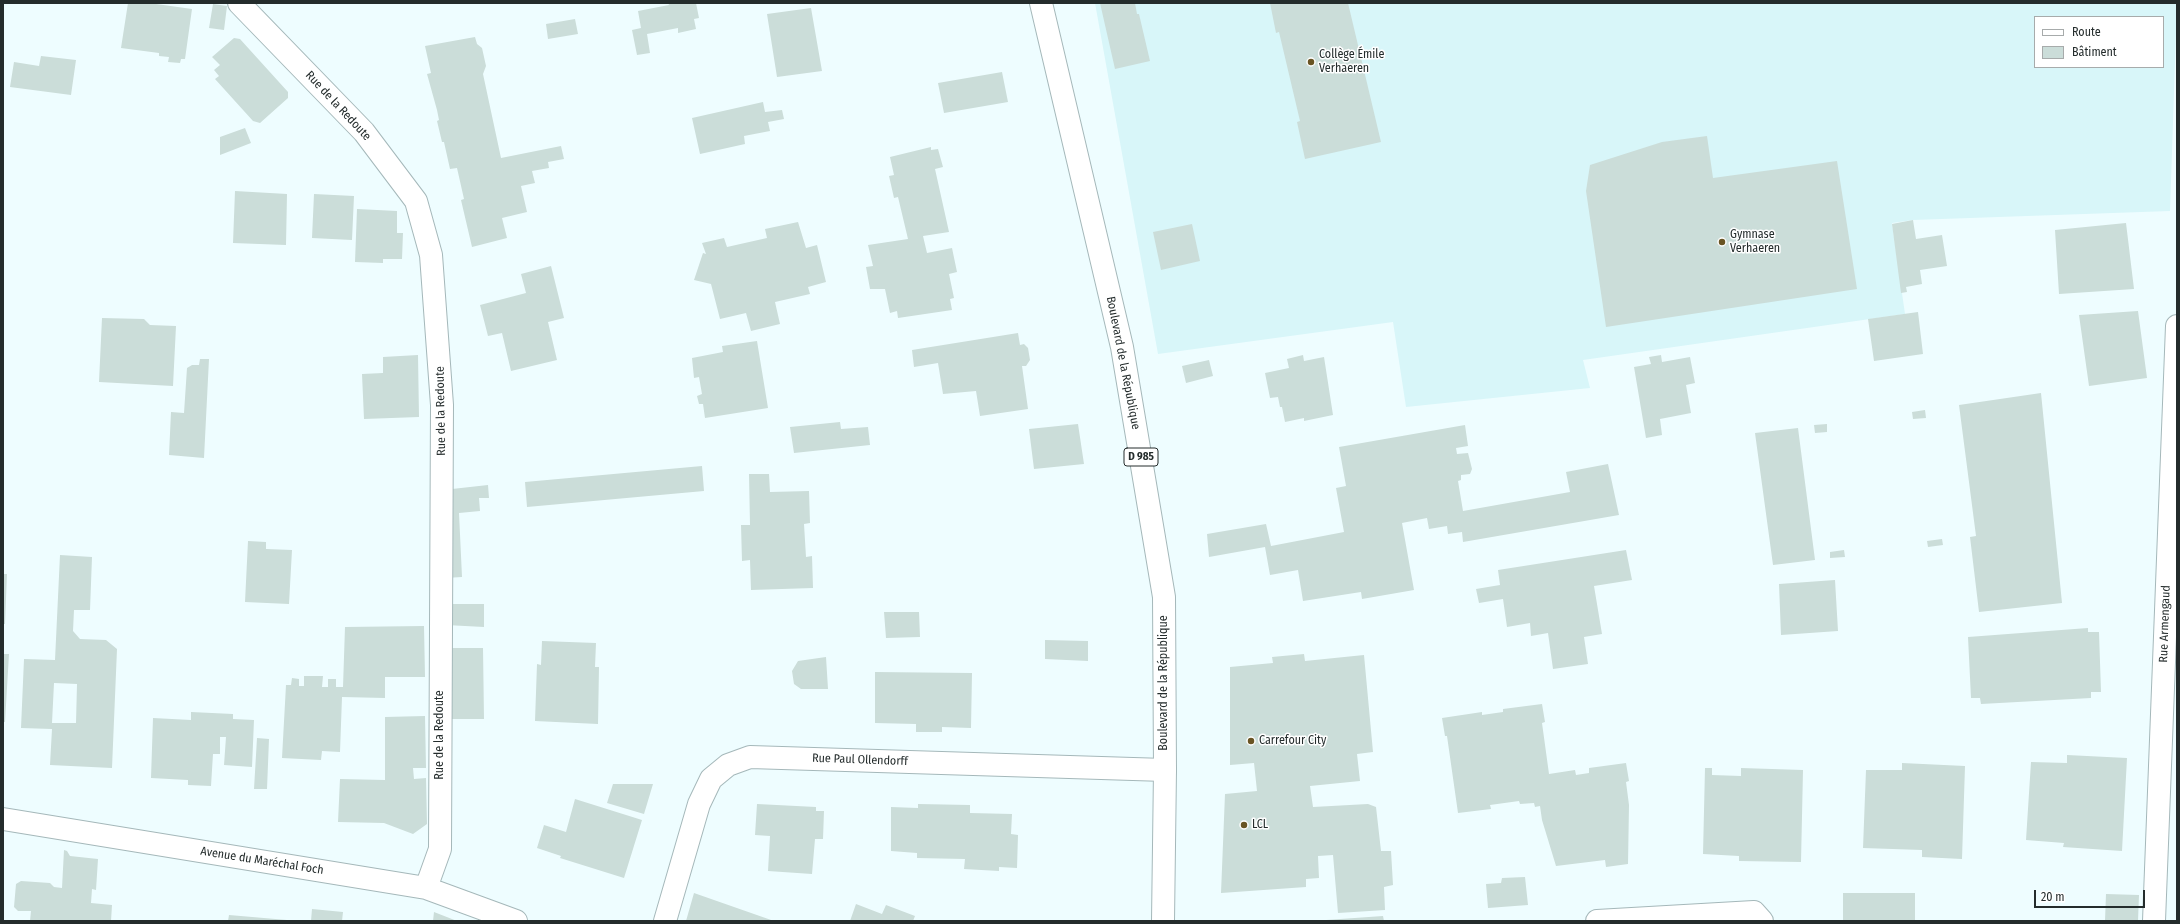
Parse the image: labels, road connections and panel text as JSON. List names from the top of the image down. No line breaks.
{"streets":{"street":["Rue de la Redoute","Boulevard de la République","D 985","Rue Armengaud","Rue Paul Ollendorff","Avenue du Maréchal Foch"]},"crossings":[["Rue de la Redoute","Avenue du Maréchal Foch"],["Boulevard de la République","Rue Paul Ollendorff"]],"places":["Collège Émile Verhaeren","Gymnase Verhaeren","Carrefour City","LCL"],"legend":["Route","Bâtiment"],"scale_bar":"20 m"}
